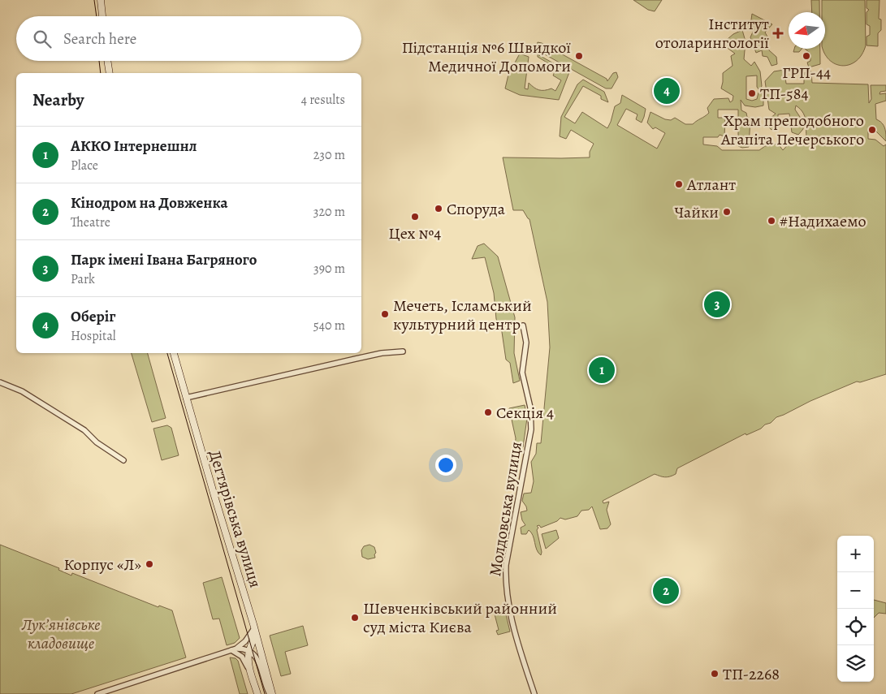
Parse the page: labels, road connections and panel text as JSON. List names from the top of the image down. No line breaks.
{"streets":{"main road":["Дегтярівська вулиця"],"street":["Молдовська вулиця"]},"parks":["Лукʼянівське кладовище"],"places":{"health":["Інститут отоларингології"],"other":["Підстанція №6 Швидкої Медичної Допомоги","ГРП-44","ТП-584","Храм преподобного Агапіта Печерського","Атлант","Споруда","Чайки","Цех №4","#Надихаемо","Мечеть, Ісламський культурний центр","Секція 4","Корпус «Л»","Шевченківський районний суд міста Києва","ТП-2268"]},"north":"left","page":{"search":"Search here","heading":["Nearby","4 results"],"pins":["4","3","1","2"],"list":[{"mark":"1","name":"АККО Інтернешнл","note":"Place","value":"230 m"},{"mark":"2","name":"Кінодром на Довженка","note":"Theatre","value":"320 m"},{"mark":"3","name":"Парк імені Івана Багряного","note":"Park","value":"390 m"},{"mark":"4","name":"Оберіг","note":"Hospital","value":"540 m"}],"map_buttons":["+","−"]}}
